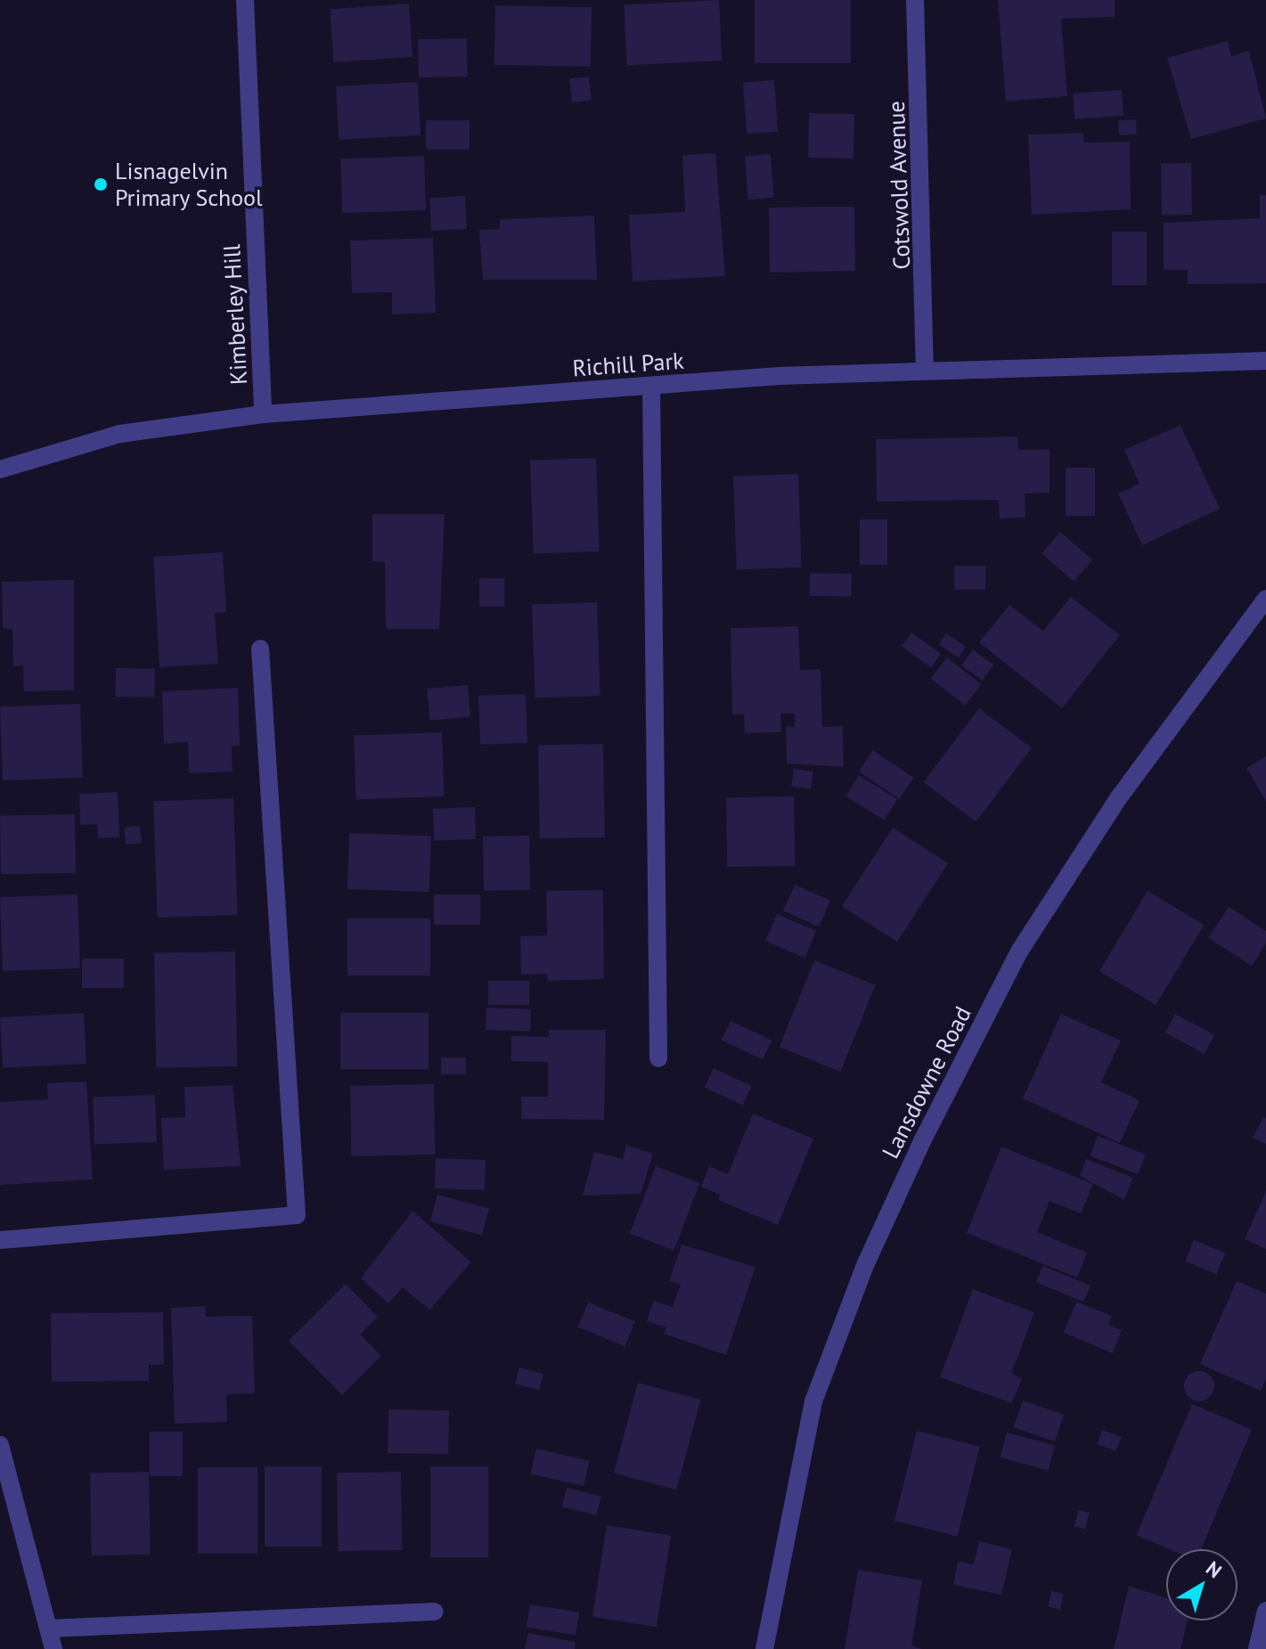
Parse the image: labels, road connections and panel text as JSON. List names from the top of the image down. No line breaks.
{"streets":{"street":["Cotswold Avenue","Kimberley Hill","Richill Park","Lansdowne Road"]},"crossings":[["Cotswold Avenue","Richill Park"],["Kimberley Hill","Richill Park"]],"places":["Lisnagelvin Primary School"],"north":"top right"}
